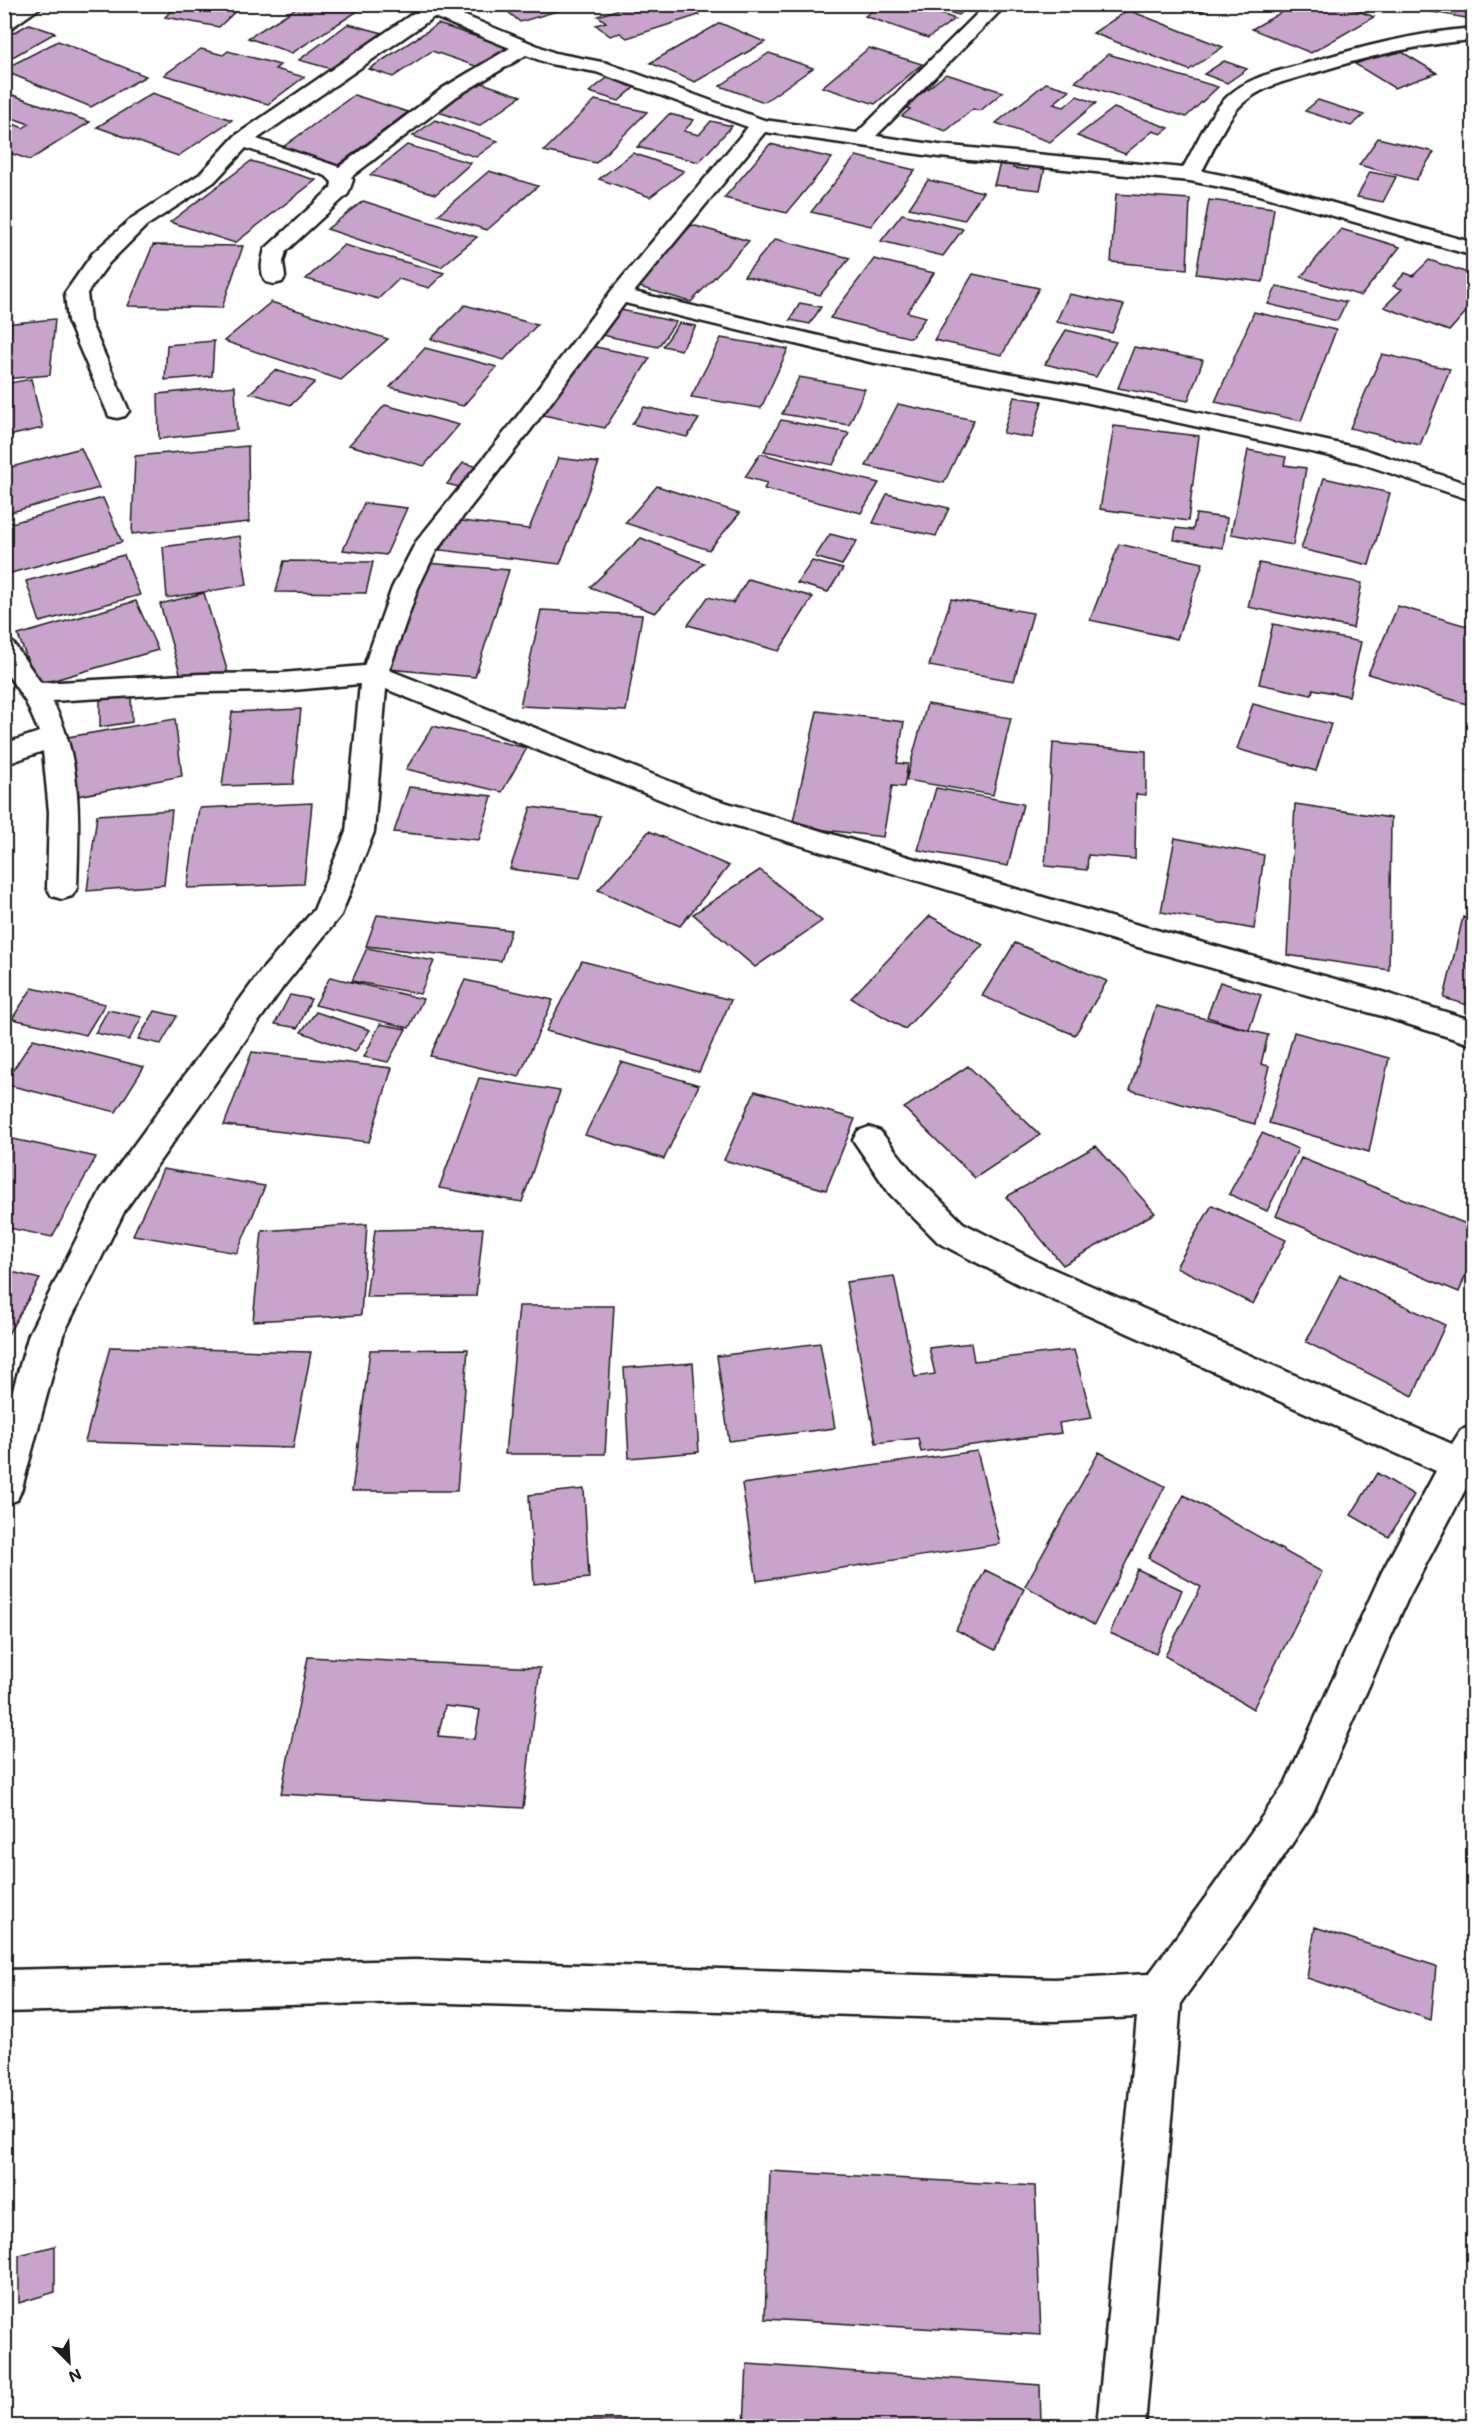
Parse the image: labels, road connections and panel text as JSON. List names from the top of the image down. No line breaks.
{"north":"bottom right"}
